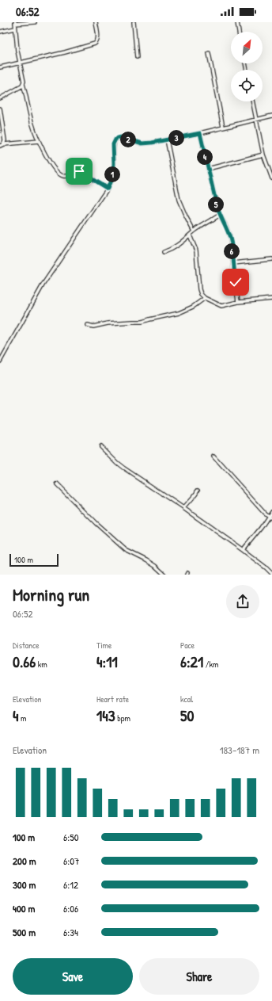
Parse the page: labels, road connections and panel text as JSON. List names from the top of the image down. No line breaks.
{"scale_bar":"100 m","north":"top right","page":{"status":"06:52","pins":["3","2","4","1","5","6"],"scale":"100 m","heading":["Morning run","06:52"],"stats":[["Distance","0.66 km"],["Time","4:11"],["Pace","6:21 /km"],["Elevation","4 m"],["Heart rate","143 bpm"],["kcal","50"]],"chart":["Elevation","183–187 m"],"list":[{"name":"100 m","note":"6:50"},{"name":"200 m","note":"6:07"},{"name":"300 m","note":"6:12"},{"name":"400 m","note":"6:06"},{"name":"500 m","note":"6:34"}],"buttons":["Save","Share"]}}
